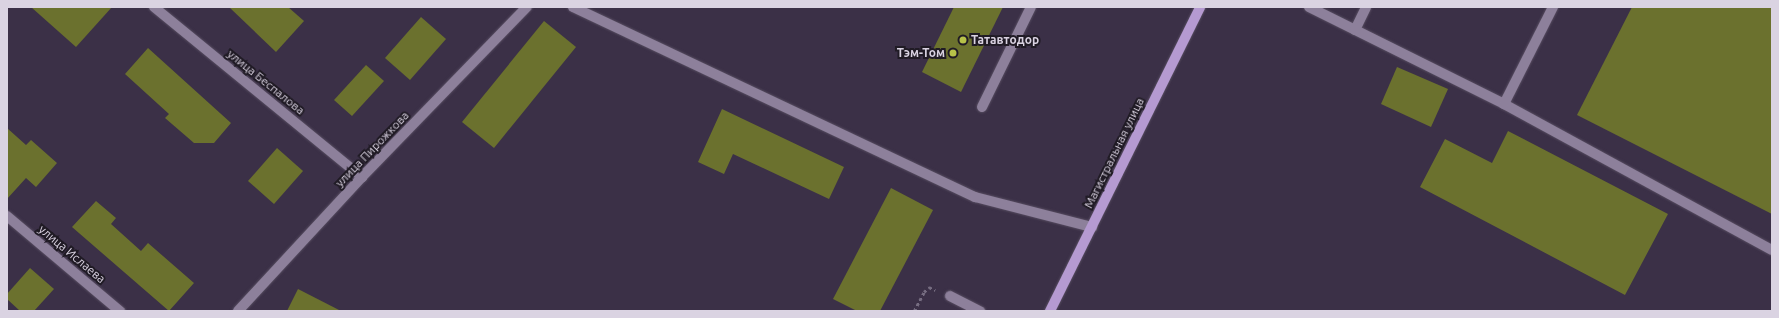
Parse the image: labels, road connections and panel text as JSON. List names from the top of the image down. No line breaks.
{"streets":{"main road":["Магистральная улица"],"street":["улица Беспалова","улица Пирожкова","улица Ислаева"]},"crossings":[["улица Беспалова","улица Пирожкова"]],"places":["Татавтодор","Тэм-Том"]}
